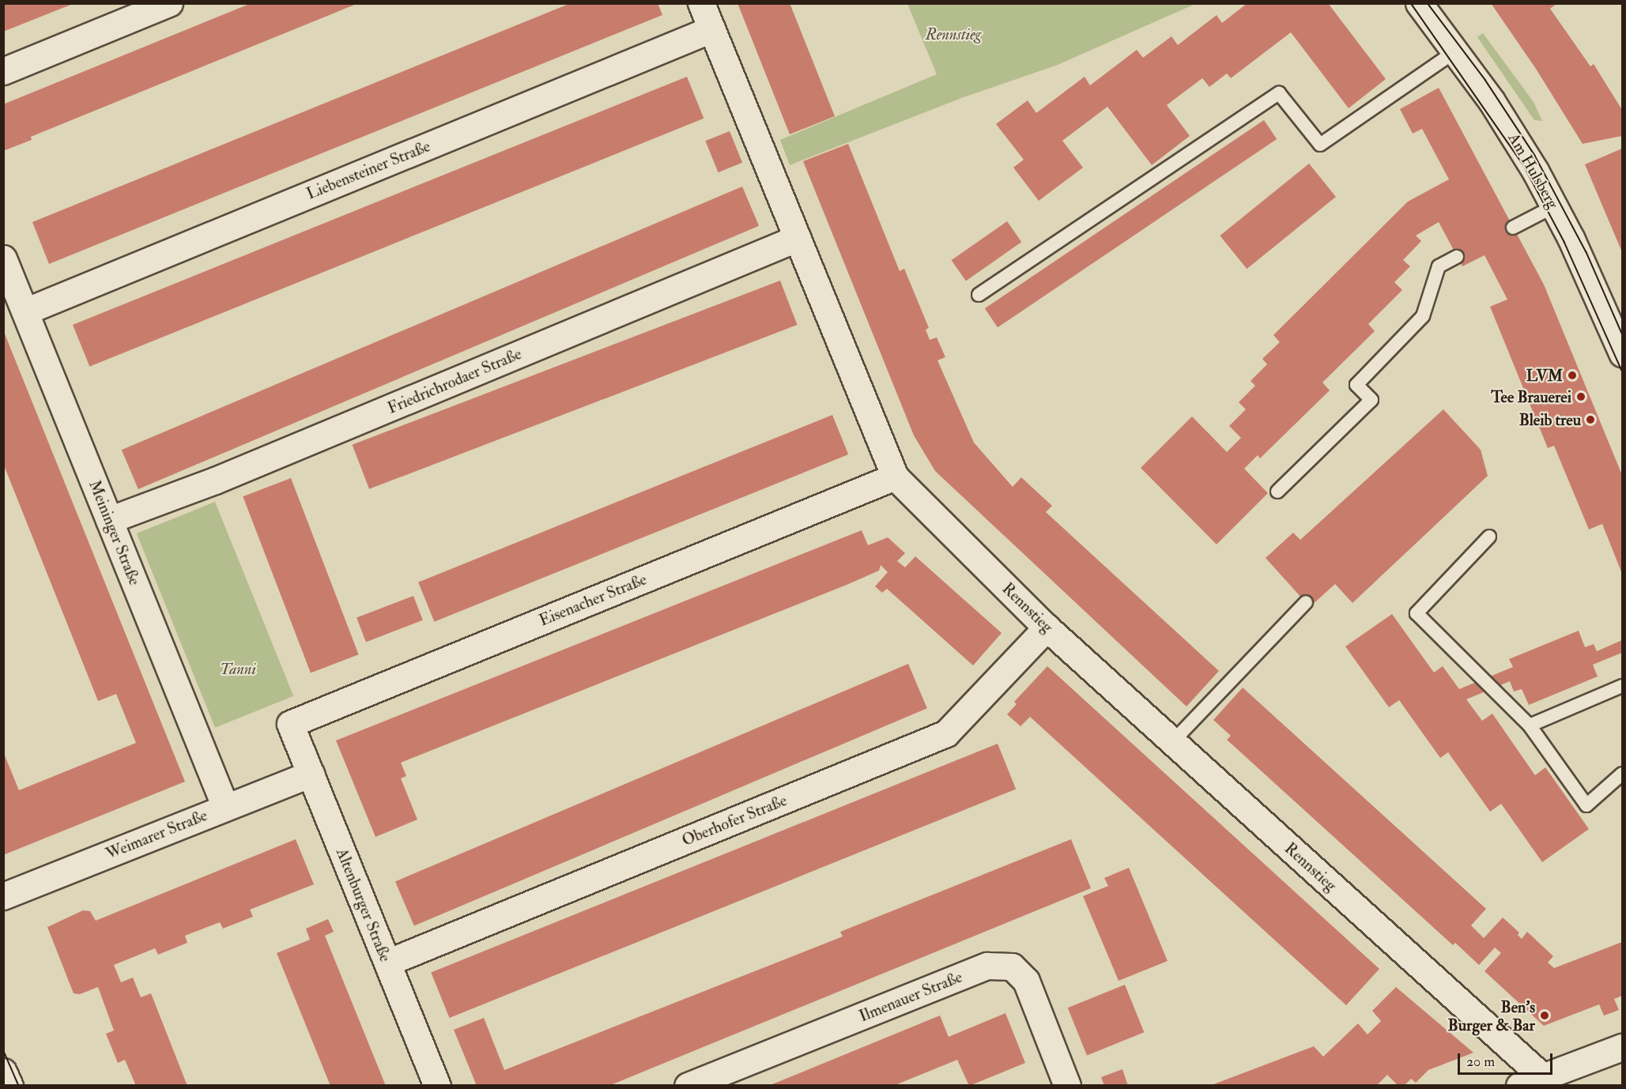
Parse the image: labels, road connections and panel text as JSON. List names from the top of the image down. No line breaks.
{"streets":{"street":["Liebensteiner Straße","Am Hulsberg","Friedrichrodaer Straße","Meininger Straße","Eisenacher Straße","Rennstieg","Oberhofer Straße","Weimarer Straße","Altenburger Straße","Ilmenauer Straße"]},"crossings":[["Liebensteiner Straße","Meininger Straße"],["Liebensteiner Straße","Rennstieg"],["Friedrichrodaer Straße","Meininger Straße"],["Friedrichrodaer Straße","Rennstieg"],["Meininger Straße","Weimarer Straße"],["Eisenacher Straße","Rennstieg"],["Eisenacher Straße","Altenburger Straße"],["Rennstieg","Oberhofer Straße"],["Oberhofer Straße","Altenburger Straße"],["Weimarer Straße","Altenburger Straße"]],"parks":["Rennstieg","Tanni"],"places":["LVM","Tee Brauerei","Bleib treu","Ben's Burger & Bar"],"scale_bar":"20 m"}
